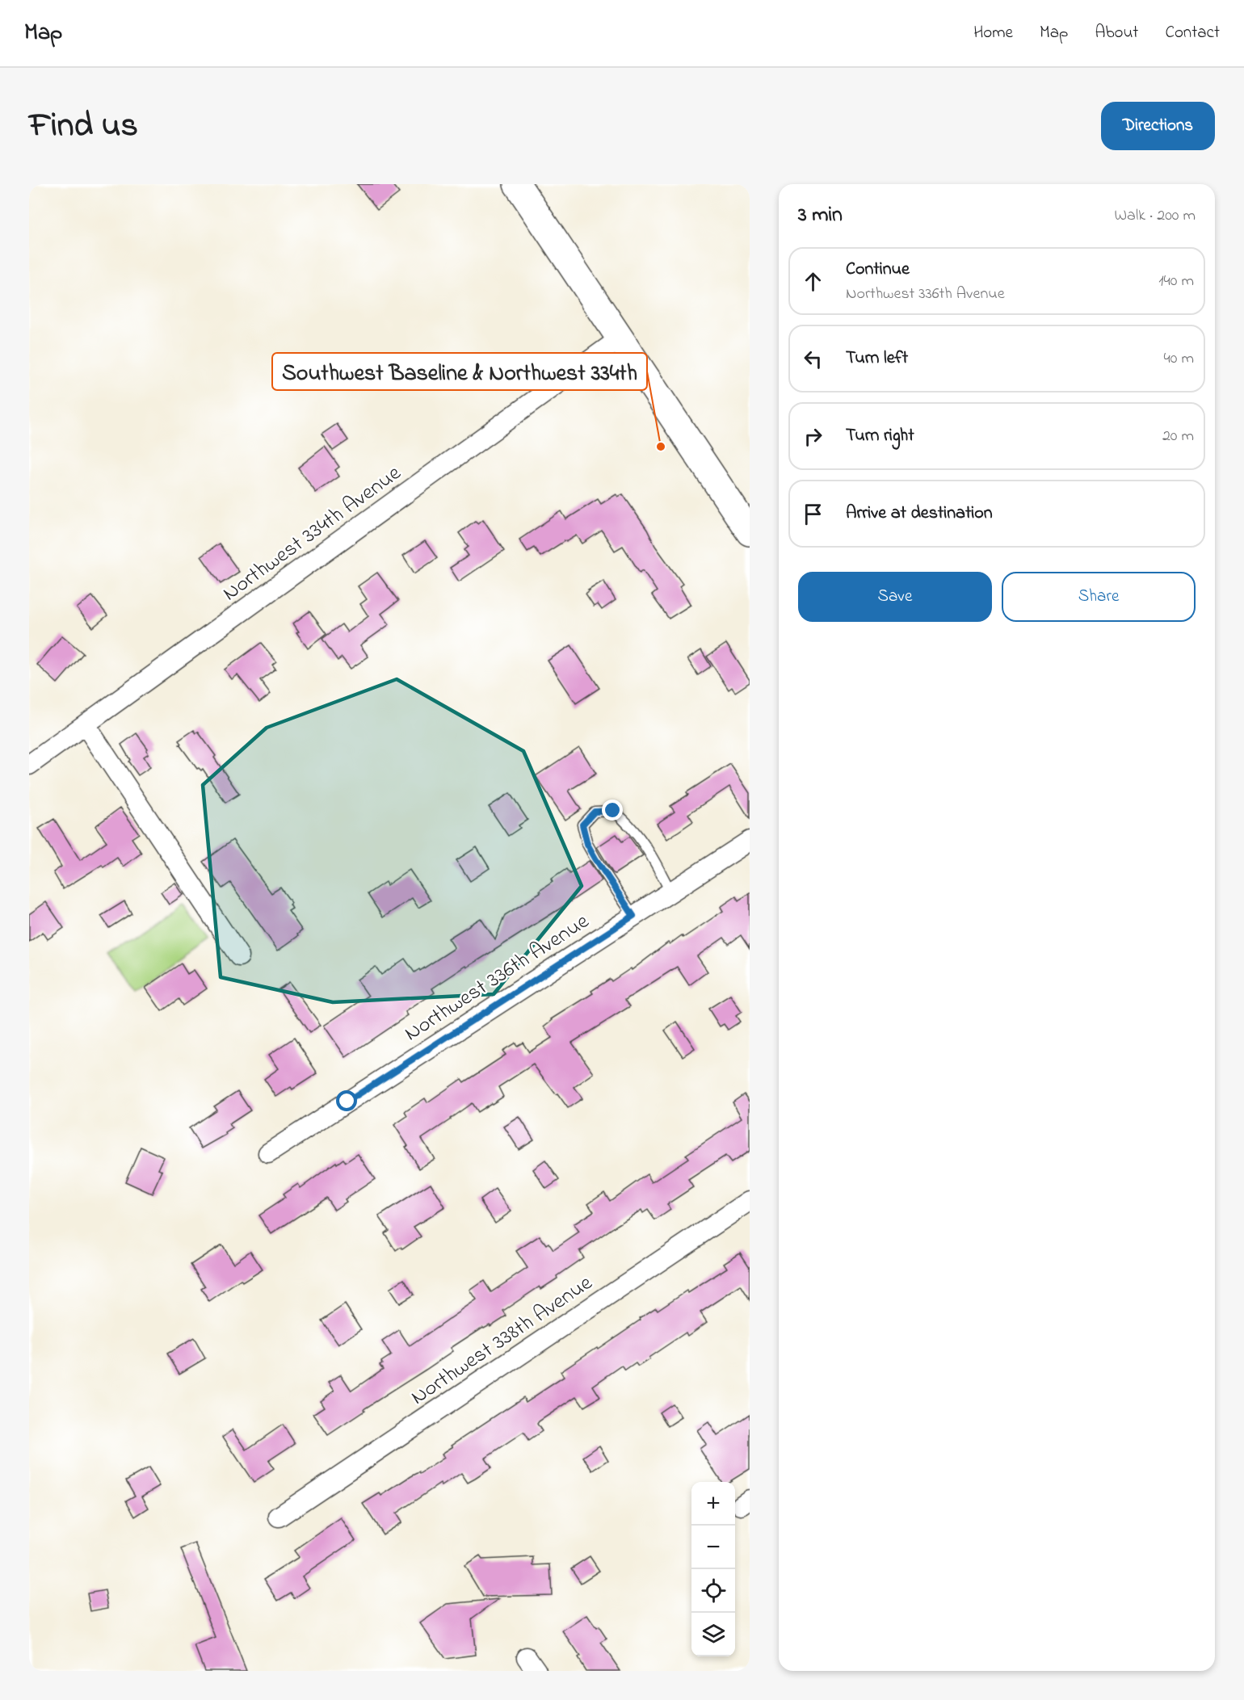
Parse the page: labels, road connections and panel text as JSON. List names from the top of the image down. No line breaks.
{"streets":{"street":["Northwest 334th Avenue","Northwest 336th Avenue","Northwest 338th Avenue"]},"places":["Southwest Baseline & Northwest 334th"],"page":{"header":"Map","nav":["Home","Map","About","Contact"],"title":"Find us","buttons":["Directions",["Save","Share"]],"heading":["3 min","Walk · 200 m"],"list":[["Continue","Northwest 336th Avenue","140 m"],["Turn left","40 m"],["Turn right","20 m"],"Arrive at destination"],"map_buttons":["+","−"]}}
